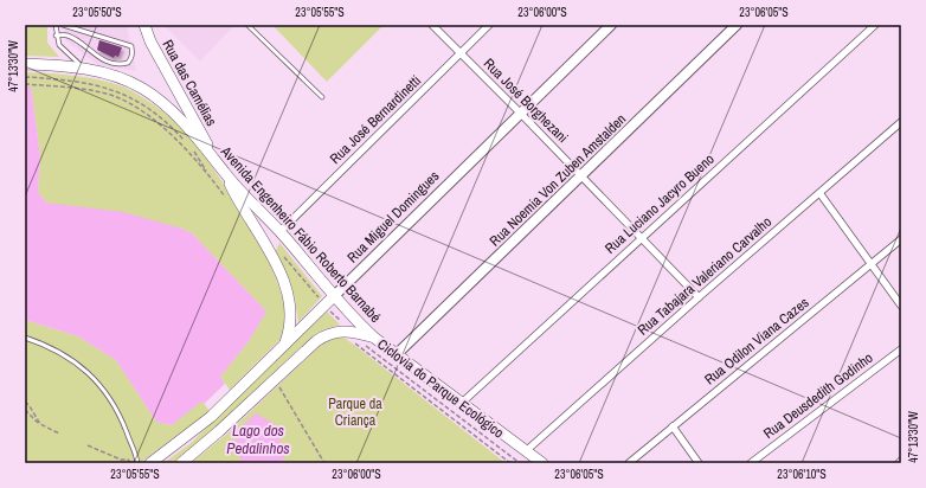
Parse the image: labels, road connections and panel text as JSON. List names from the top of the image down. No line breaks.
{"streets":{"main road":["Rua das Camélias","Rua Noemia Von Zuben Amstalden","Rua Miguel Domingues","Avenida Engenheiro Fábio Roberto Barnabé"],"street":["Rua José Borghezani","Rua José Bernardinetti","Rua Luciano Jacyro Bueno","Rua Tabajara Valeriano Carvalho","Rua Odilon Viana Cazes","Rua Deusdedith Godinho"],"path":["Ciclovia do Parque Ecológico"]},"crossings":[["Rua das Camélias","Avenida Engenheiro Fábio Roberto Barnabé"],["Rua José Borghezani","Rua José Bernardinetti"],["Rua José Borghezani","Rua Noemia Von Zuben Amstalden"],["Rua José Borghezani","Rua Luciano Jacyro Bueno"],["Rua José Borghezani","Rua Miguel Domingues"],["Rua José Borghezani","Rua Tabajara Valeriano Carvalho"],["Rua José Bernardinetti","Avenida Engenheiro Fábio Roberto Barnabé"],["Rua Noemia Von Zuben Amstalden","Avenida Engenheiro Fábio Roberto Barnabé"],["Rua Luciano Jacyro Bueno","Avenida Engenheiro Fábio Roberto Barnabé"],["Rua Miguel Domingues","Avenida Engenheiro Fábio Roberto Barnabé"],["Avenida Engenheiro Fábio Roberto Barnabé","Rua Tabajara Valeriano Carvalho"]],"water":["Lago dos Pedalinhos"],"parks":["Parque da Criança"],"coordinates":["23°05'50\"S","23°05'55\"S","23°06'00\"S","23°06'05\"S","47°13'30\"W","23°06'10\"S"]}
